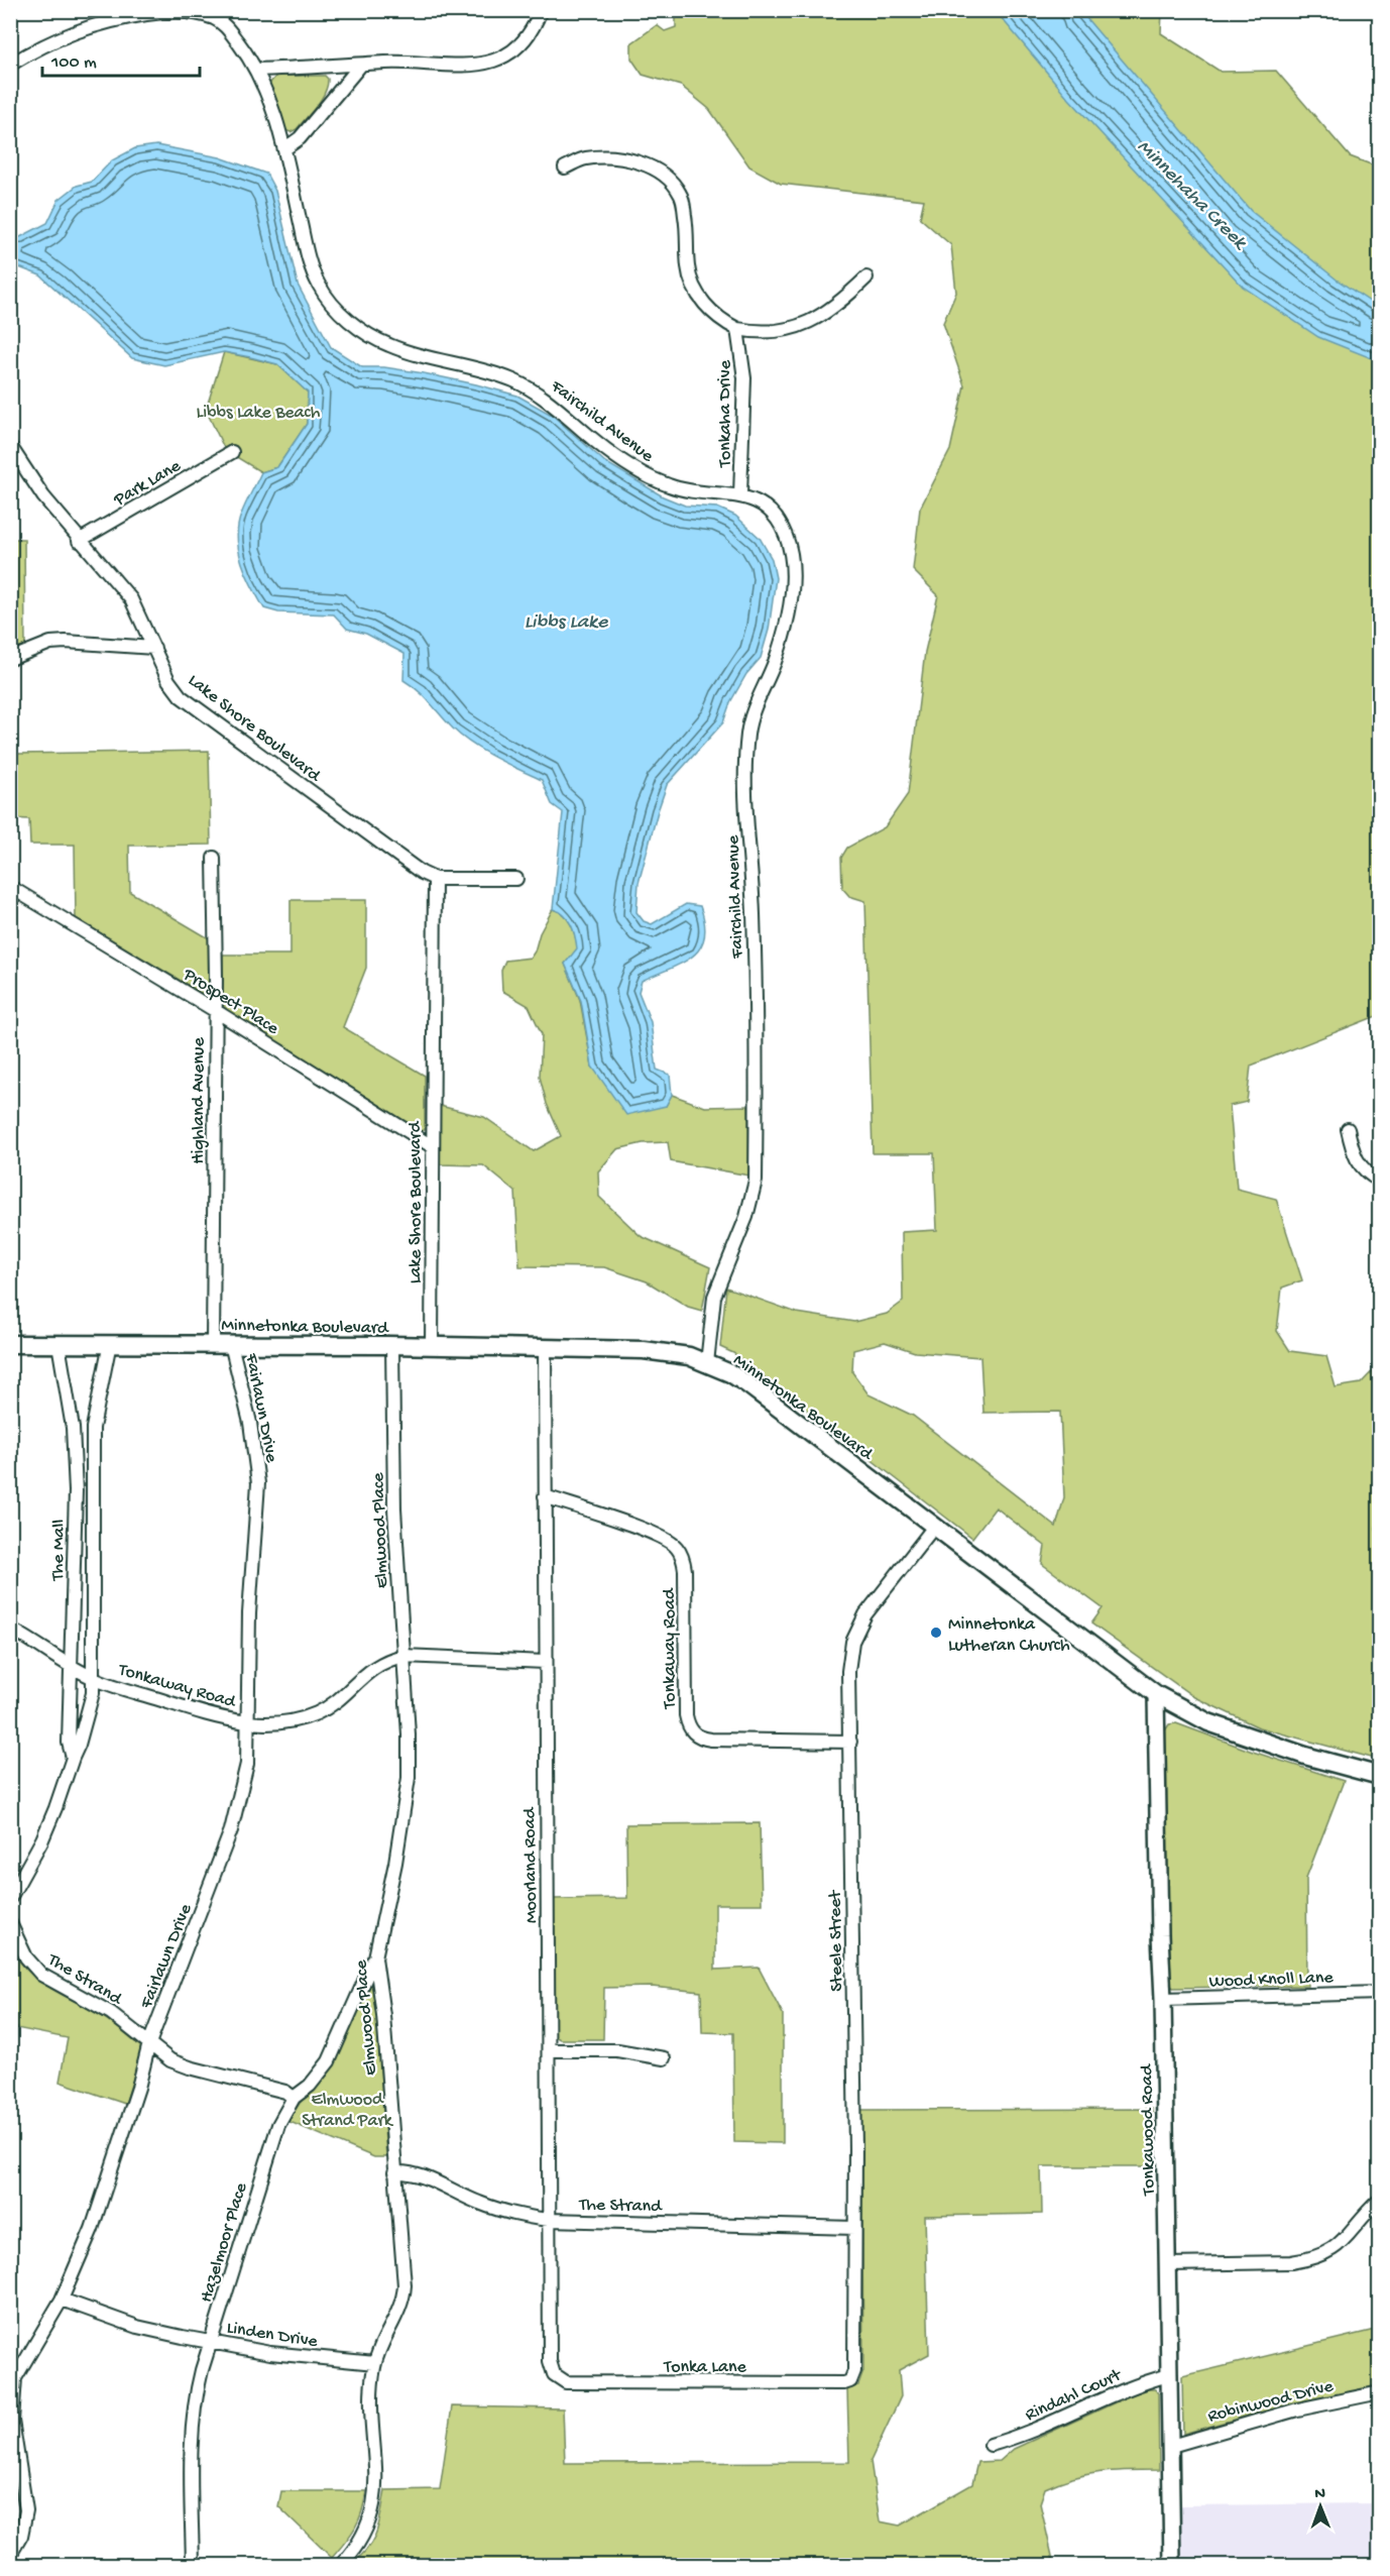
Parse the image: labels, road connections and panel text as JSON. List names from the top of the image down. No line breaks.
{"streets":{"main road":["Minnetonka Boulevard"],"street":["Tonkaha Drive","Fairchild Avenue","Park Lane","Lake Shore Boulevard","Prospect Place","Highland Avenue","Fairlawn Drive","Elmwood Place","The Mall","Tonkaway Road","Moorland Road","Steele Street","The Strand","Wood Knoll Lane","Tonkawood Road","Hazelmoor Place","Linden Drive","Tonka Lane","Rindahl Court","Robinwood Drive"]},"crossings":[["Tonkaha Drive","Fairchild Avenue"],["Fairchild Avenue","Minnetonka Boulevard"],["Park Lane","Lake Shore Boulevard"],["Lake Shore Boulevard","Prospect Place"],["Lake Shore Boulevard","Minnetonka Boulevard"],["Prospect Place","Highland Avenue"],["Highland Avenue","Minnetonka Boulevard"],["Minnetonka Boulevard","Fairlawn Drive"],["Minnetonka Boulevard","Elmwood Place"],["Minnetonka Boulevard","The Mall"],["Minnetonka Boulevard","Moorland Road"],["Minnetonka Boulevard","Steele Street"],["Minnetonka Boulevard","Tonkawood Road"],["Fairlawn Drive","Tonkaway Road"],["Fairlawn Drive","The Strand"],["Fairlawn Drive","Linden Drive"],["Elmwood Place","Tonkaway Road"],["Elmwood Place","The Strand"],["Elmwood Place","Hazelmoor Place"],["Elmwood Place","Linden Drive"],["The Mall","Tonkaway Road"],["Tonkaway Road","Moorland Road"],["Tonkaway Road","Steele Street"],["Moorland Road","The Strand"],["Moorland Road","Tonka Lane"],["Steele Street","The Strand"],["Steele Street","Tonka Lane"],["The Strand","Hazelmoor Place"],["Wood Knoll Lane","Tonkawood Road"],["Tonkawood Road","Rindahl Court"],["Tonkawood Road","Robinwood Drive"],["Hazelmoor Place","Linden Drive"]],"water":["Minnehaha Creek","Libbs Lake"],"parks":["Libbs Lake Beach","Elmwood Strand Park"],"places":["Minnetonka Lutheran Church"],"scale_bar":"100 m","north":"top"}
